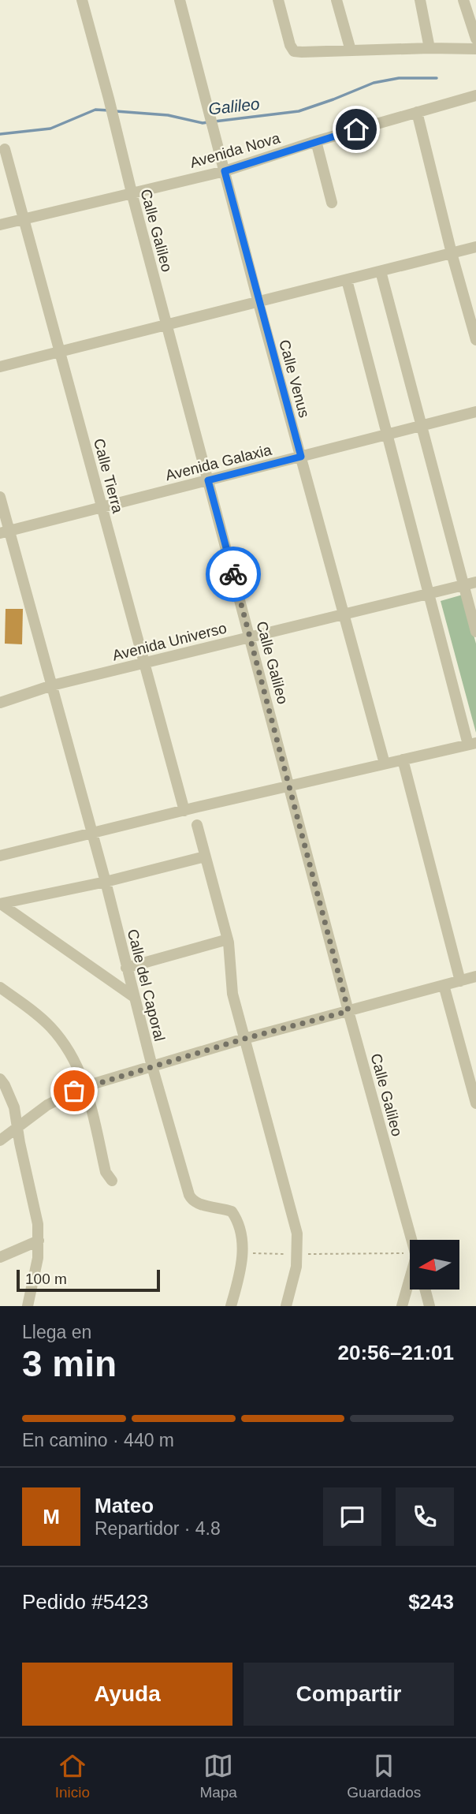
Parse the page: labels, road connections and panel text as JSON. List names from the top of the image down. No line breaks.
{"streets":{"street":["Avenida Nova","Calle Galileo","Calle Venus","Avenida Galaxia","Calle Tierra","Avenida Universo","Calle del Caporal"]},"crossings":[["Avenida Nova","Calle Galileo"],["Avenida Nova","Calle Venus"],["Avenida Nova","Calle Tierra"],["Calle Galileo","Avenida Galaxia"],["Calle Galileo","Avenida Universo"],["Calle Venus","Avenida Galaxia"],["Calle Venus","Avenida Universo"],["Avenida Galaxia","Calle Tierra"],["Avenida Galaxia","Calle del Caporal"],["Calle Tierra","Avenida Universo"],["Avenida Universo","Calle del Caporal"]],"water":["Galileo"],"scale_bar":"100 m","north":"left","page":{"scale":"100 m","heading":["3 min","Llega en","20:56–21:01"],"panel":["Mateo","Repartidor · 4.8","Pedido #5423","$243"],"bar":"En camino · 440 m","round":"M","buttons":["Ayuda","Compartir"],"tabs":["Inicio","Mapa","Guardados"]}}
